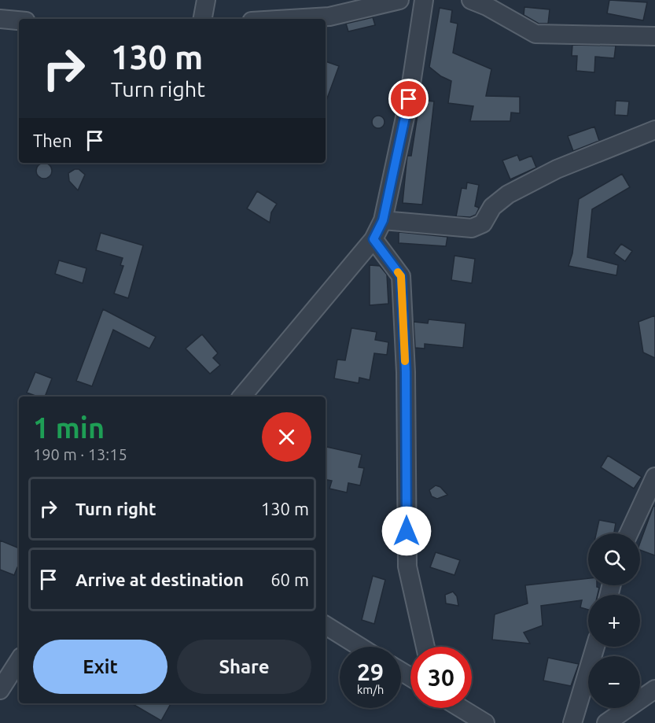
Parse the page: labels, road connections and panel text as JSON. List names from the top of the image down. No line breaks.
{"page":{"turn":["130 m","Turn right"],"then":"Then","heading":["1 min","190 m · 13:15"],"list":[{"name":"Turn right","value":"130 m"},{"name":"Arrive at destination","value":"60 m"}],"map_buttons":["+","−"],"buttons":["Exit","Share"],"speed":"29 km/h","limit":"30"}}
